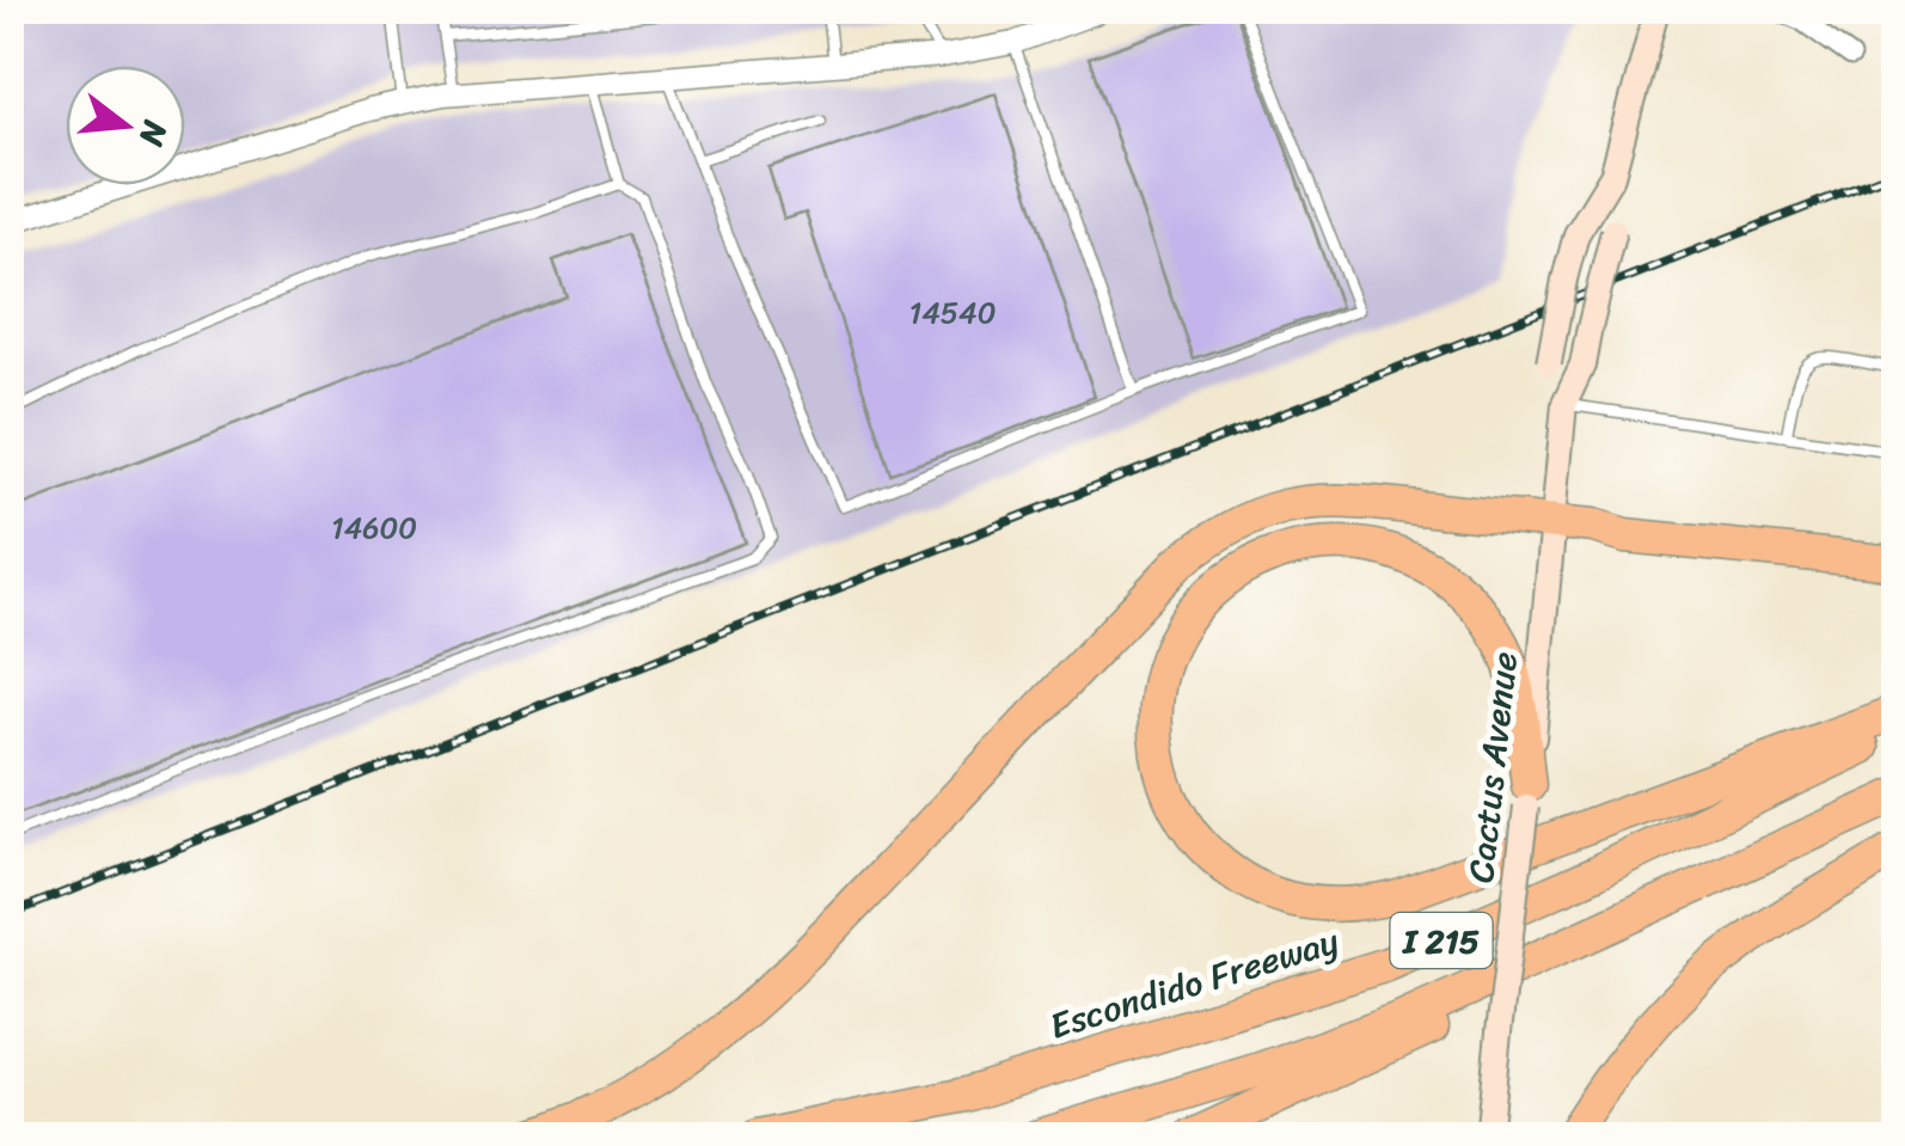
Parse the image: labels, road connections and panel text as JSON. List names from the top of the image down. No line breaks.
{"streets":{"highway":["I 215","Escondido Freeway"],"main road":["Cactus Avenue"]},"house_numbers":["14540","14600"],"north":"right"}
